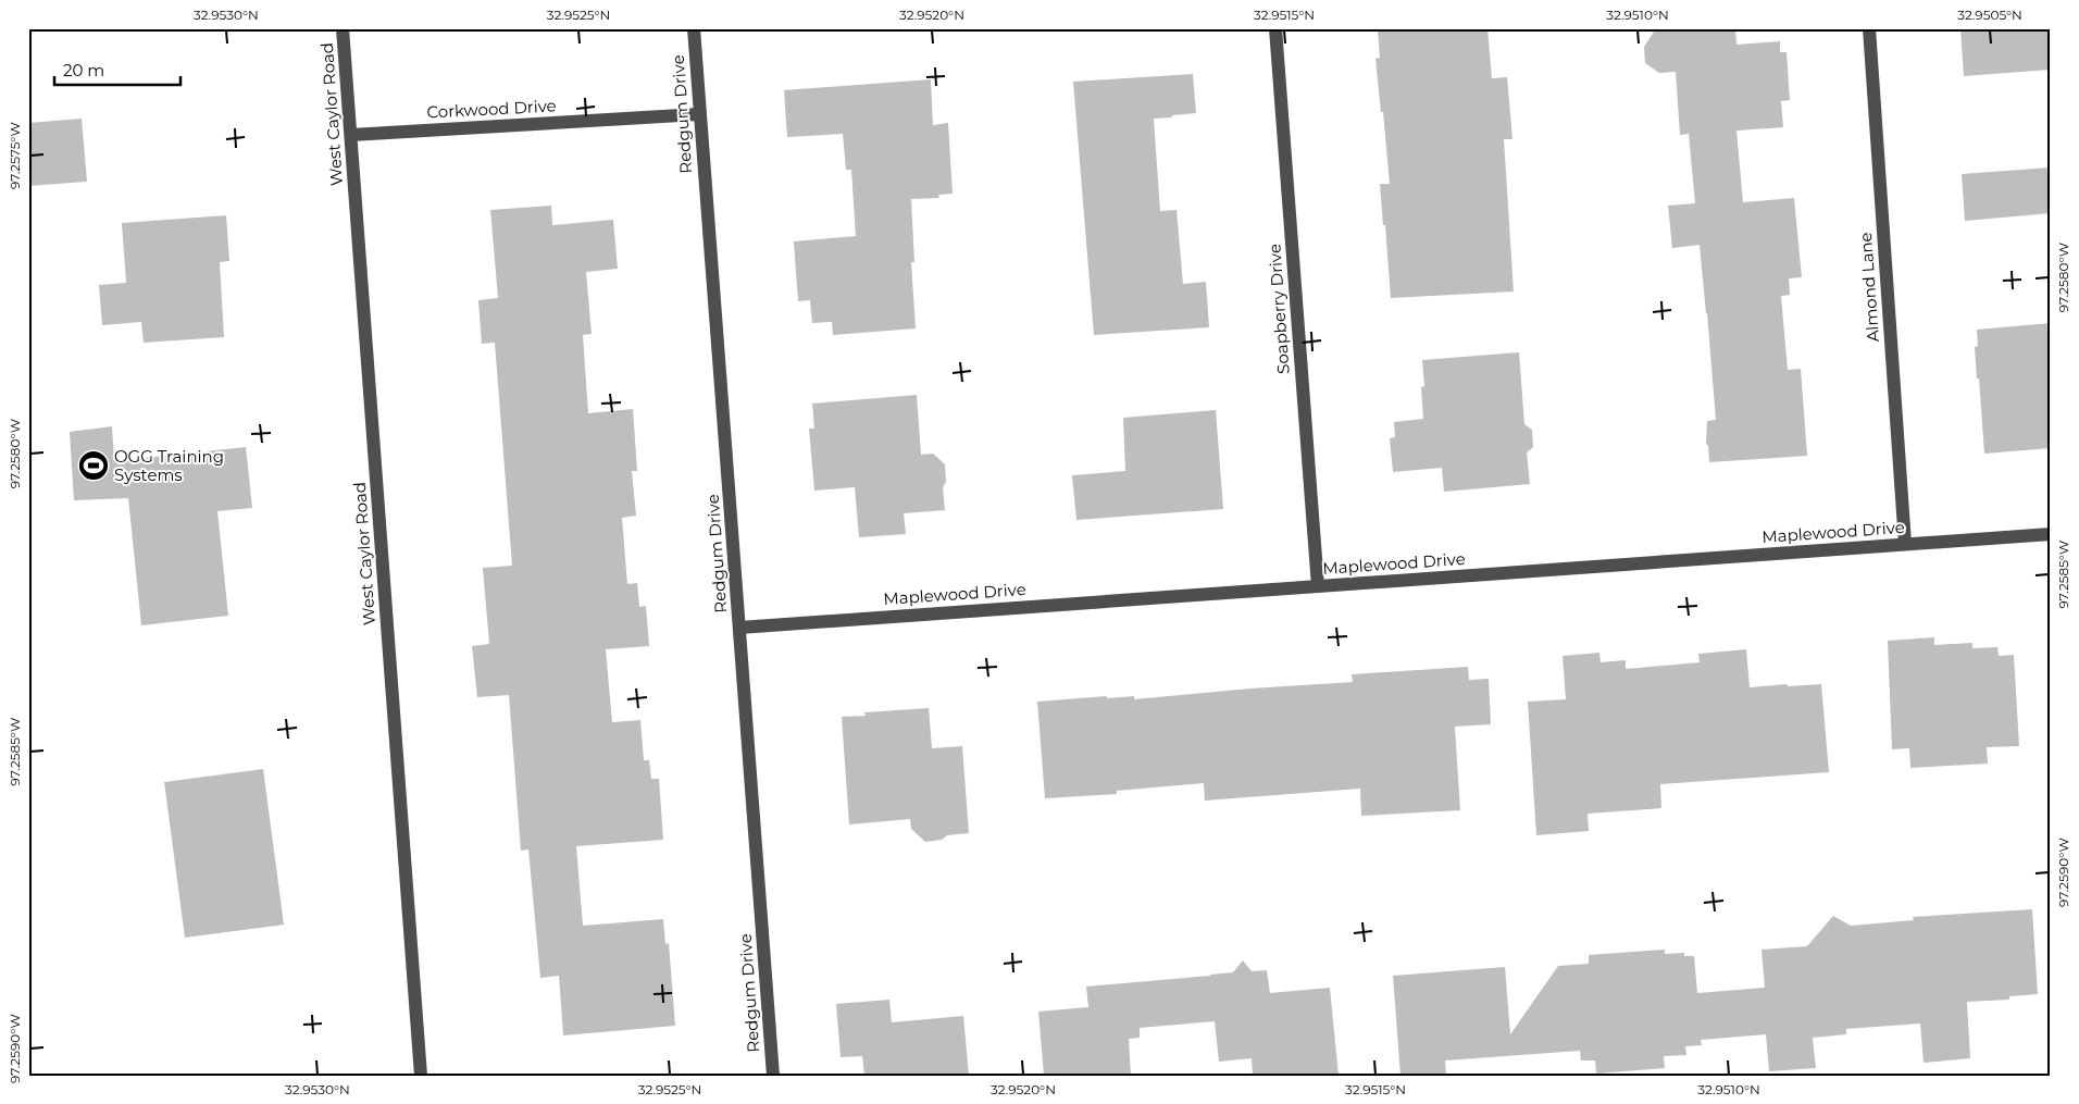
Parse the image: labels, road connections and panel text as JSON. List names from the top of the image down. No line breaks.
{"streets":{"street":["Corkwood Drive","West Caylor Road","Redgum Drive","Almond Lane","Soapberry Drive","Maplewood Drive"]},"crossings":[["Corkwood Drive","West Caylor Road"],["Corkwood Drive","Redgum Drive"],["Redgum Drive","Maplewood Drive"],["Almond Lane","Maplewood Drive"],["Soapberry Drive","Maplewood Drive"]],"places":{"sports":["OGG Training Systems"]},"scale_bar":"20 m","coordinates":["32.9530°N","32.9525°N","32.9520°N","32.9515°N","32.9510°N","32.9505°N","97.2575°W","97.2580°W","97.2585°W","97.2590°W"]}
